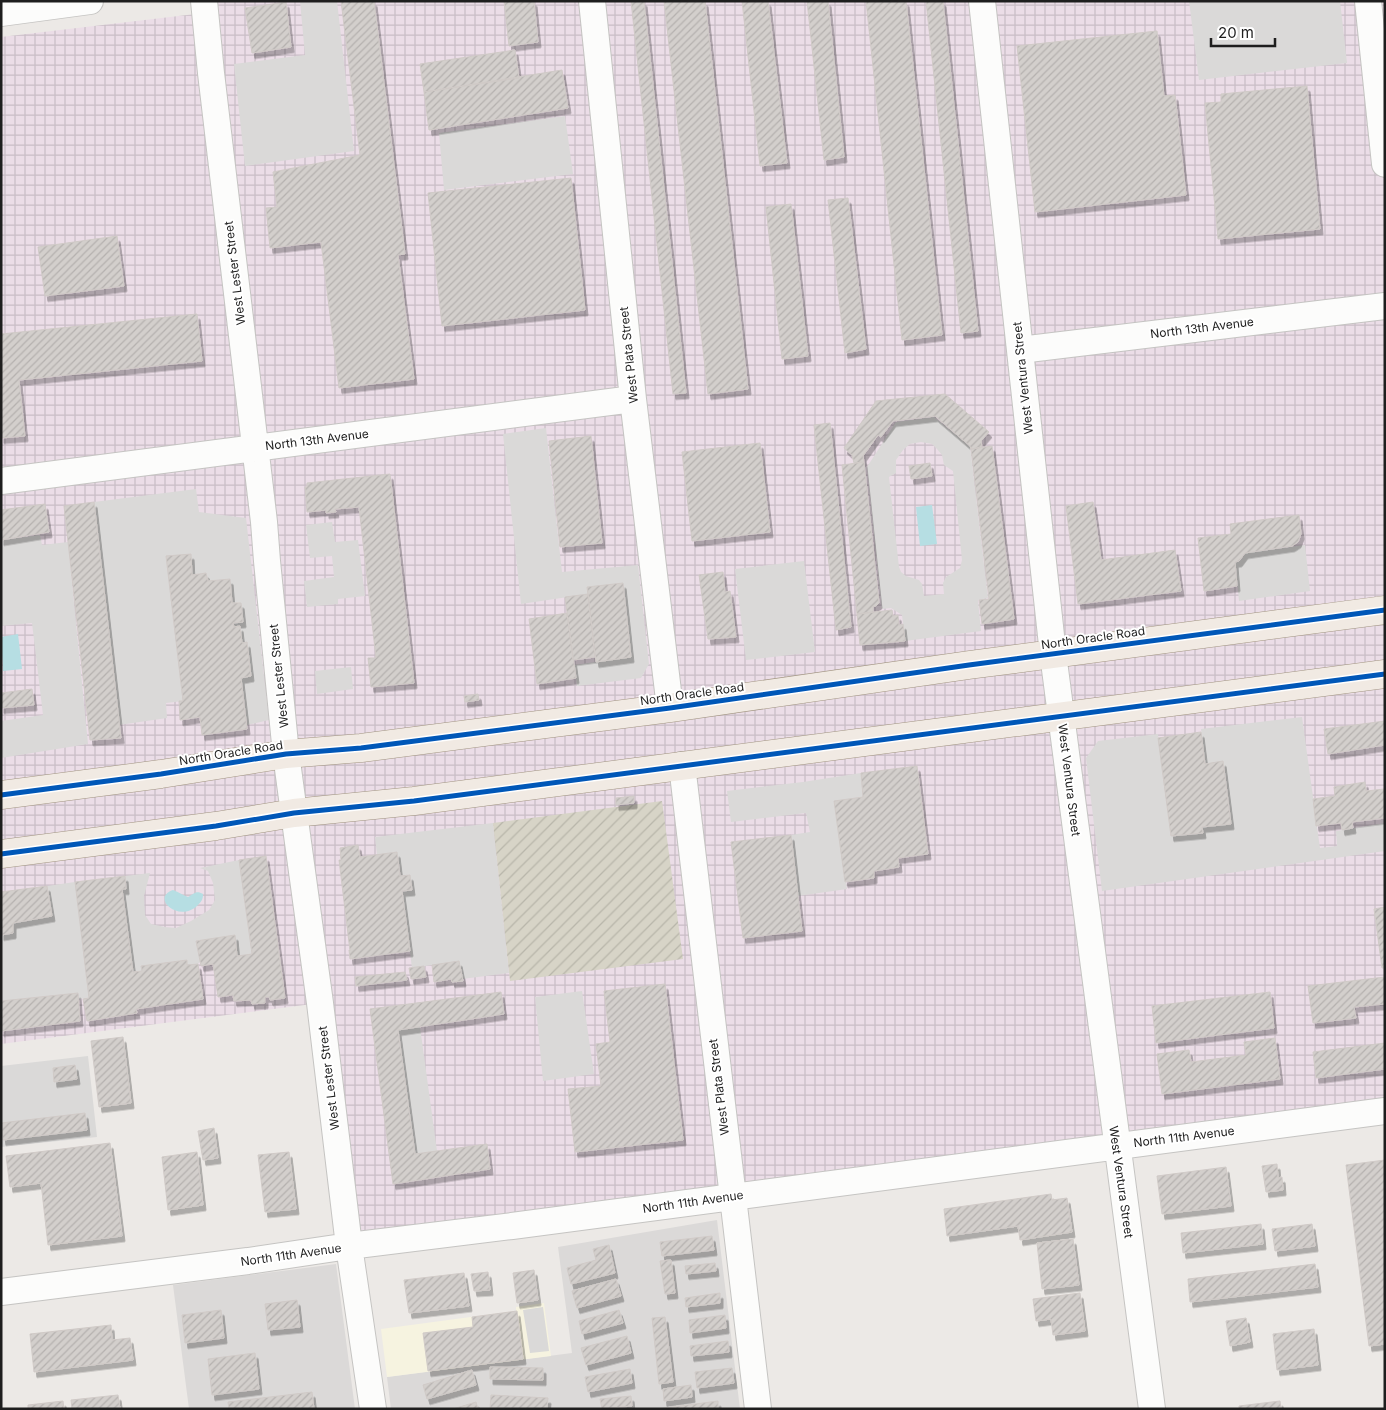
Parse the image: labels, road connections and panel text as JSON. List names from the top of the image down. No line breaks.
{"streets":{"main road":["North Oracle Road"],"street":["West Lester Street","North 13th Avenue","West Plata Street","West Ventura Street","North 11th Avenue"]},"crossings":[["West Lester Street","North 13th Avenue"],["West Lester Street","North Oracle Road"],["West Lester Street","North 11th Avenue"],["North 13th Avenue","West Plata Street"],["North 13th Avenue","West Ventura Street"],["West Plata Street","North Oracle Road"],["West Plata Street","North 11th Avenue"],["West Ventura Street","North Oracle Road"],["West Ventura Street","North 11th Avenue"]],"scale_bar":"20 m"}
